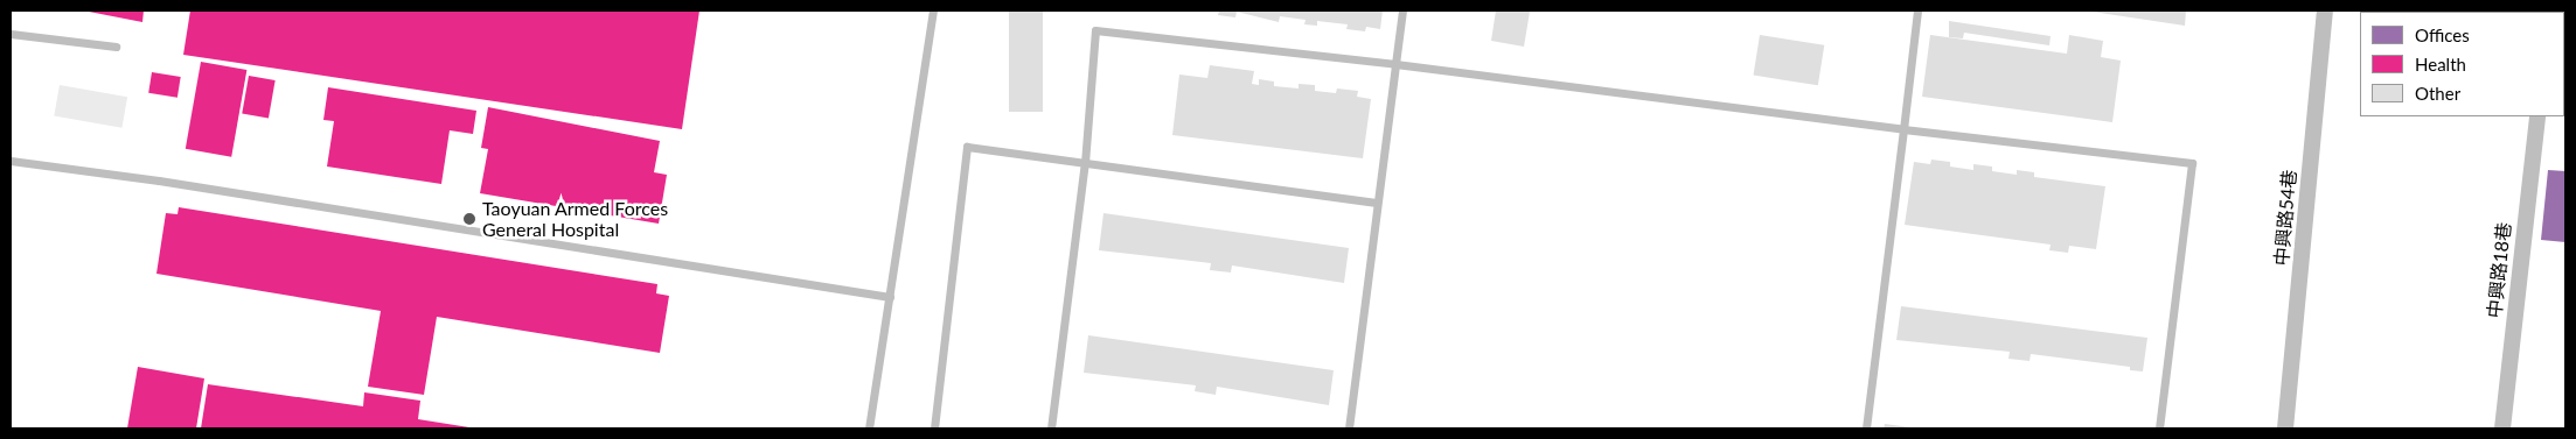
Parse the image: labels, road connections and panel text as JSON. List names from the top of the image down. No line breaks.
{"streets":{"street":["中興路54巷","中興路18巷"]},"places":["Taoyuan Armed Forces General Hospital"],"legend":["Offices","Health","Other"]}
